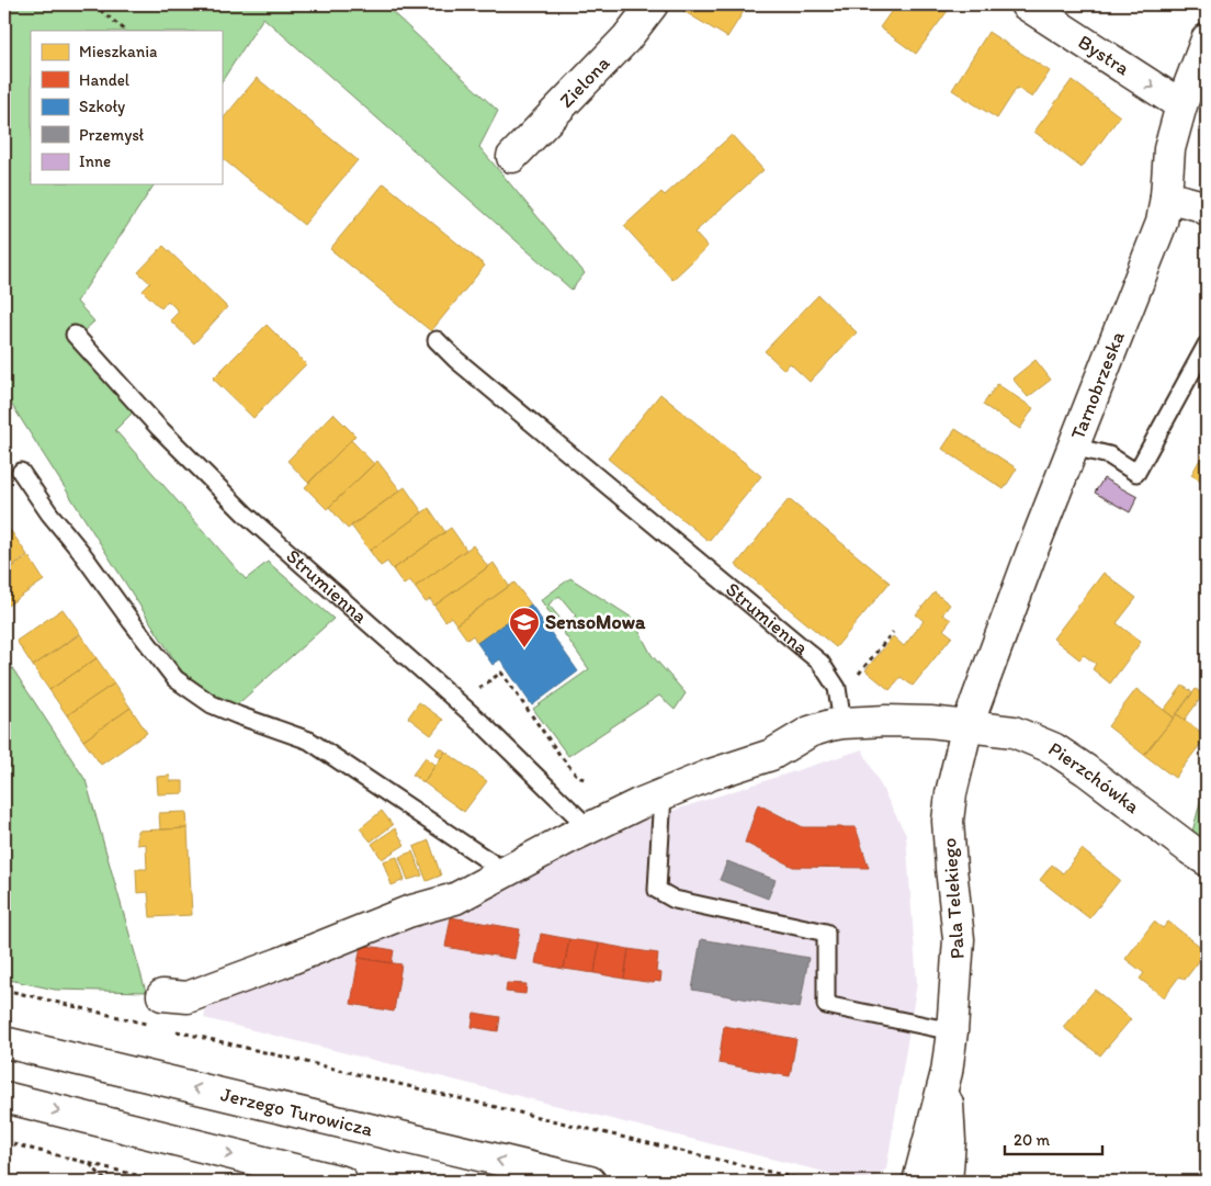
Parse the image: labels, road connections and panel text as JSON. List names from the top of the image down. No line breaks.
{"streets":{"street":["Bystra","Zielona","Tarnobrzeska","Pierzchówka","Pala Telekiego","Jerzego Turowicza"],"lane":["Strumienna"]},"crossings":[["Bystra","Tarnobrzeska"],["Tarnobrzeska","Pierzchówka"],["Tarnobrzeska","Pala Telekiego"],["Pierzchówka","Pala Telekiego"]],"one_way":["Bystra"],"places":{"school or university":["SensoMowa"]},"legend":["Mieszkania","Handel","Szkoły","Przemysł","Inne"],"scale_bar":"20 m"}
